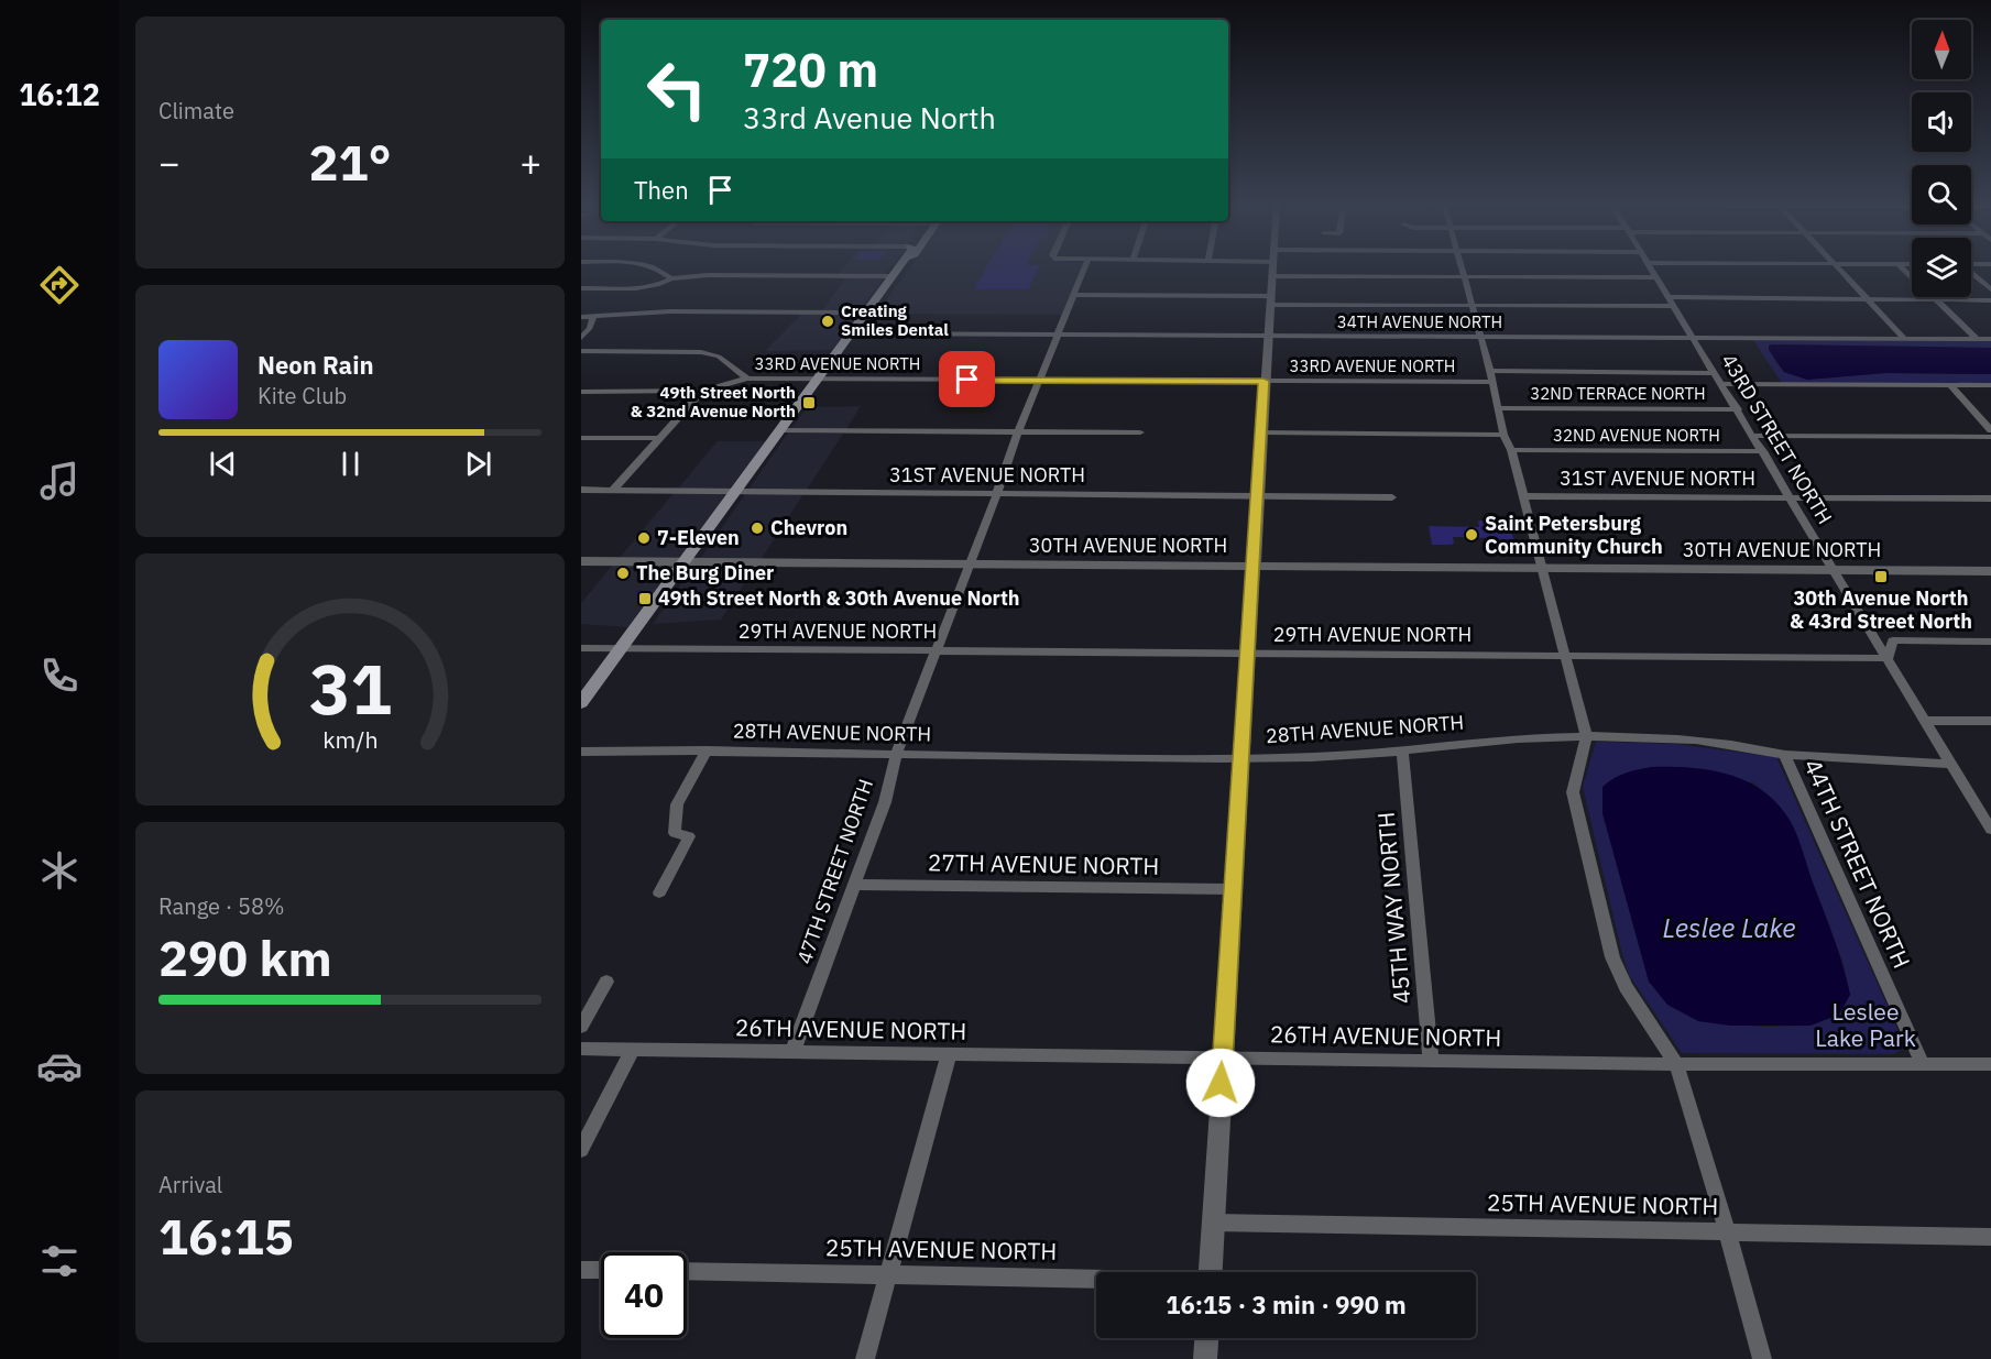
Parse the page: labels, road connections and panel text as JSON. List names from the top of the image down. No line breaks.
{"streets":{"street":["34TH AVENUE NORTH","33RD AVENUE NORTH","32ND TERRACE NORTH","32ND AVENUE NORTH","43RD STREET NORTH","31ST AVENUE NORTH","30TH AVENUE NORTH","29TH AVENUE NORTH","28TH AVENUE NORTH","44TH STREET NORTH","27TH AVENUE NORTH","47TH STREET NORTH","45TH WAY NORTH","26TH AVENUE NORTH","25TH AVENUE NORTH"]},"crossings":[["34TH AVENUE NORTH","43RD STREET NORTH"],["34TH AVENUE NORTH","47TH STREET NORTH"],["33RD AVENUE NORTH","47TH STREET NORTH"],["32ND TERRACE NORTH","43RD STREET NORTH"],["32ND AVENUE NORTH","43RD STREET NORTH"],["43RD STREET NORTH","31ST AVENUE NORTH"],["43RD STREET NORTH","30TH AVENUE NORTH"],["43RD STREET NORTH","29TH AVENUE NORTH"],["43RD STREET NORTH","28TH AVENUE NORTH"],["31ST AVENUE NORTH","47TH STREET NORTH"],["30TH AVENUE NORTH","47TH STREET NORTH"],["29TH AVENUE NORTH","47TH STREET NORTH"],["28TH AVENUE NORTH","44TH STREET NORTH"],["28TH AVENUE NORTH","47TH STREET NORTH"],["28TH AVENUE NORTH","45TH WAY NORTH"],["44TH STREET NORTH","26TH AVENUE NORTH"],["27TH AVENUE NORTH","47TH STREET NORTH"],["47TH STREET NORTH","26TH AVENUE NORTH"],["45TH WAY NORTH","26TH AVENUE NORTH"]],"water":["Leslee Lake"],"parks":["Leslee Lake Park"],"places":{"other":["Creating Smiles Dental","Chevron","Saint Petersburg Community Church","7-Eleven","The Burg Diner"],"transit":["49th Street North & 32nd Avenue North","30th Avenue North & 43rd Street North","49th Street North & 30th Avenue North"]},"north":"top","page":{"tabs":"16:12","tile":["Climate",["Range · 58%","290 km"],["Arrival","16:15"]],"turn":["720 m","33rd Avenue North"],"heat":["−","21°","+"],"then":"Then","song":["Neon Rain","Kite Club"],"limit":"40","trip":"16:15 · 3 min · 990 m","gauge":["31","km/h"]}}
